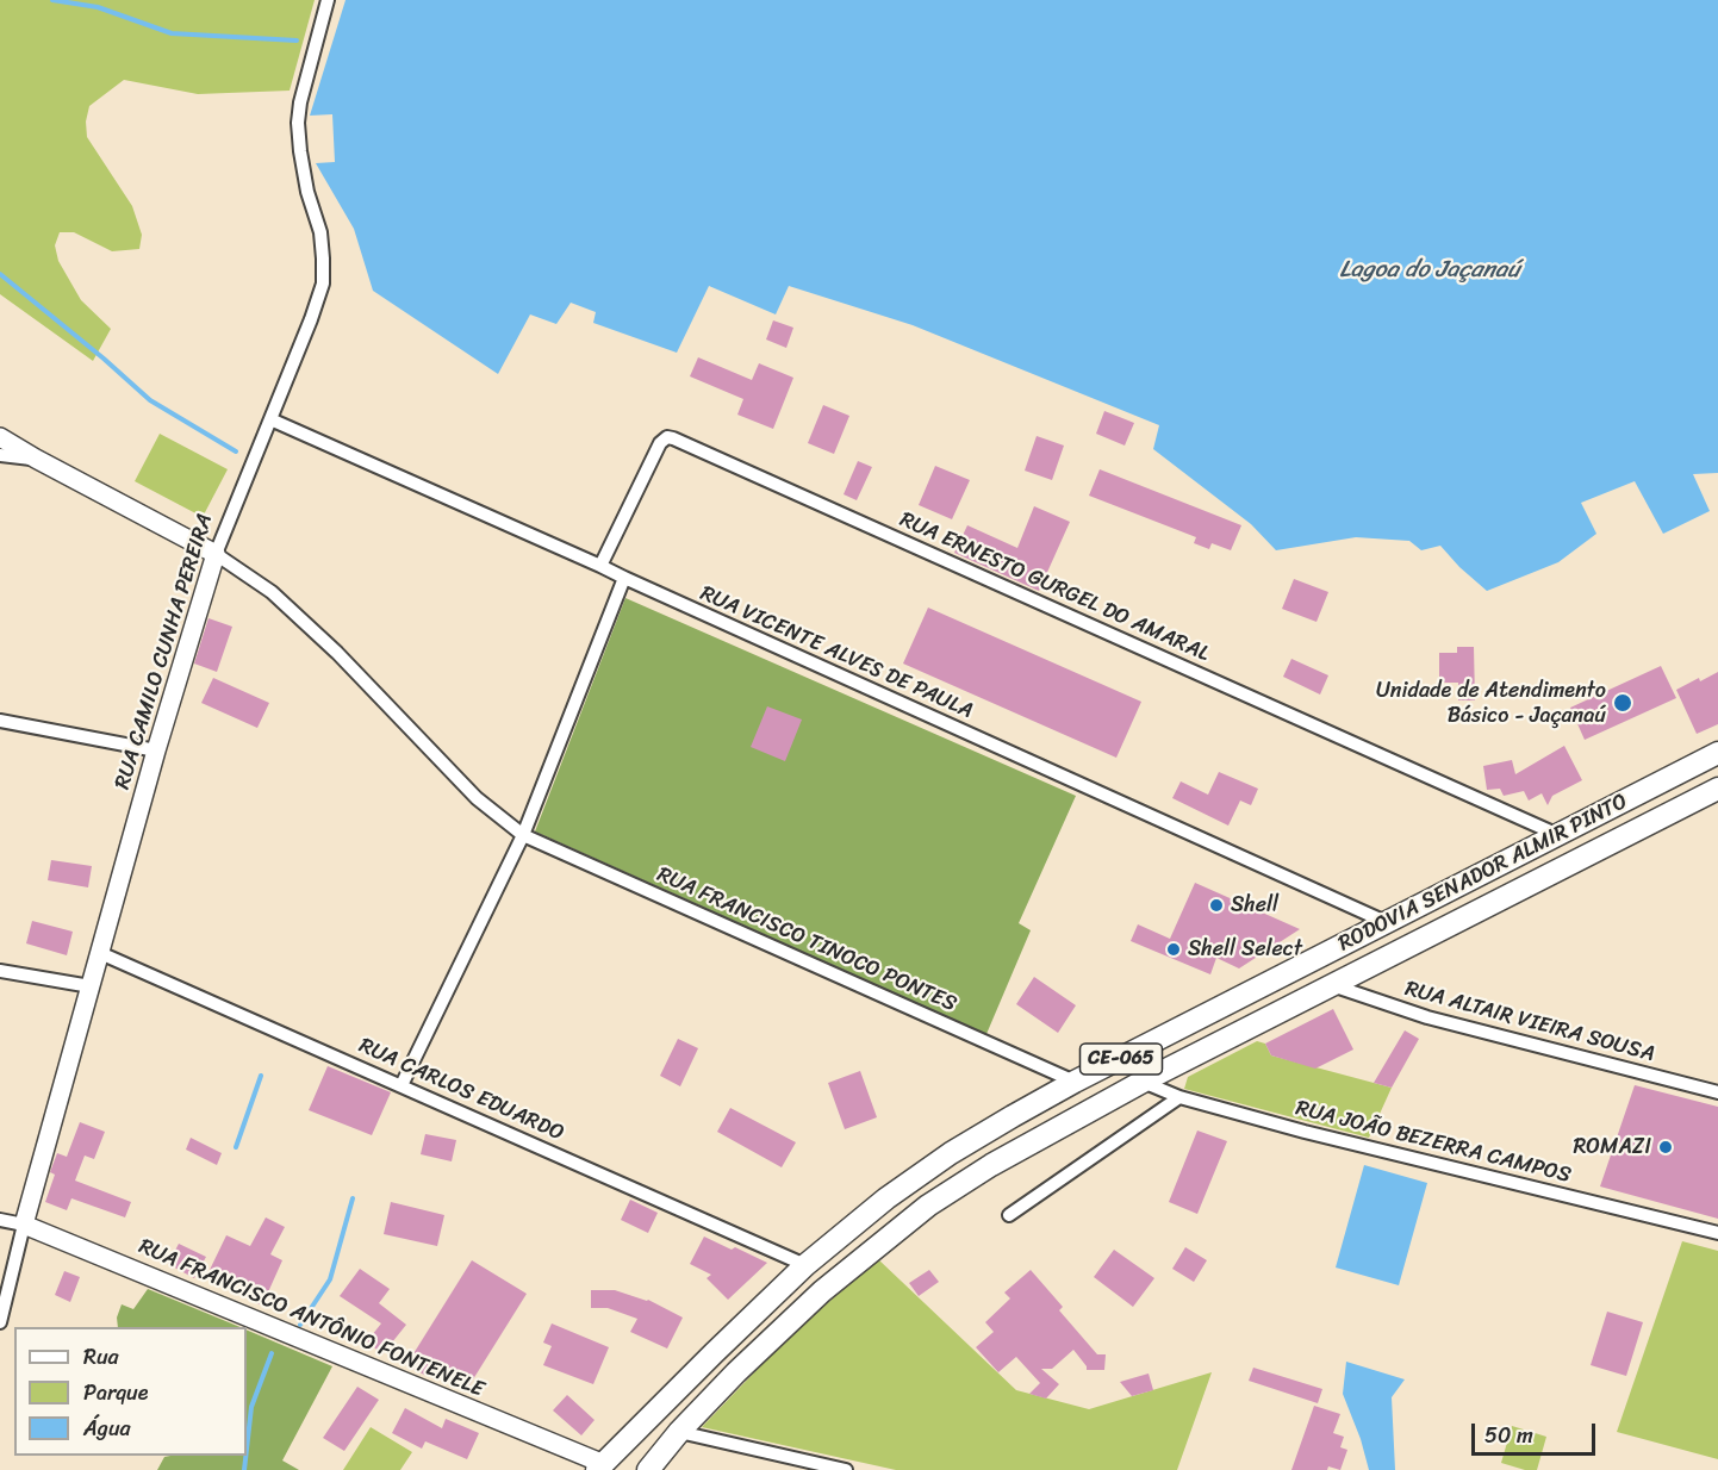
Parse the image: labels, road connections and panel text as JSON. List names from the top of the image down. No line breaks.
{"streets":{"main road":["RODOVIA SENADOR ALMIR PINTO","CE-065"],"street":["RUA ERNESTO GURGEL DO AMARAL","RUA CAMILO CUNHA PEREIRA","RUA VICENTE ALVES DE PAULA","RUA FRANCISCO TINOCO PONTES","RUA ALTAIR VIEIRA SOUSA","RUA CARLOS EDUARDO","RUA JOÃO BEZERRA CAMPOS","RUA FRANCISCO ANTÔNIO FONTENELE"]},"crossings":[["RUA ERNESTO GURGEL DO AMARAL","RUA VICENTE ALVES DE PAULA"],["RUA ERNESTO GURGEL DO AMARAL","RODOVIA SENADOR ALMIR PINTO"],["RUA CAMILO CUNHA PEREIRA","RUA VICENTE ALVES DE PAULA"],["RUA CAMILO CUNHA PEREIRA","RUA FRANCISCO TINOCO PONTES"],["RUA CAMILO CUNHA PEREIRA","RUA CARLOS EDUARDO"],["RUA CAMILO CUNHA PEREIRA","RUA FRANCISCO ANTÔNIO FONTENELE"],["RUA VICENTE ALVES DE PAULA","RODOVIA SENADOR ALMIR PINTO"],["RODOVIA SENADOR ALMIR PINTO","RUA FRANCISCO TINOCO PONTES"],["RODOVIA SENADOR ALMIR PINTO","RUA ALTAIR VIEIRA SOUSA"],["RODOVIA SENADOR ALMIR PINTO","RUA CARLOS EDUARDO"],["RODOVIA SENADOR ALMIR PINTO","RUA JOÃO BEZERRA CAMPOS"],["RODOVIA SENADOR ALMIR PINTO","RUA FRANCISCO ANTÔNIO FONTENELE"]],"water":["Lagoa do Jaçanaú"],"places":["Unidade de Atendimento Básico - Jaçanaú","Shell","Shell Select","ROMAZI"],"legend":["Rua","Parque","Água"],"scale_bar":"50 m"}
